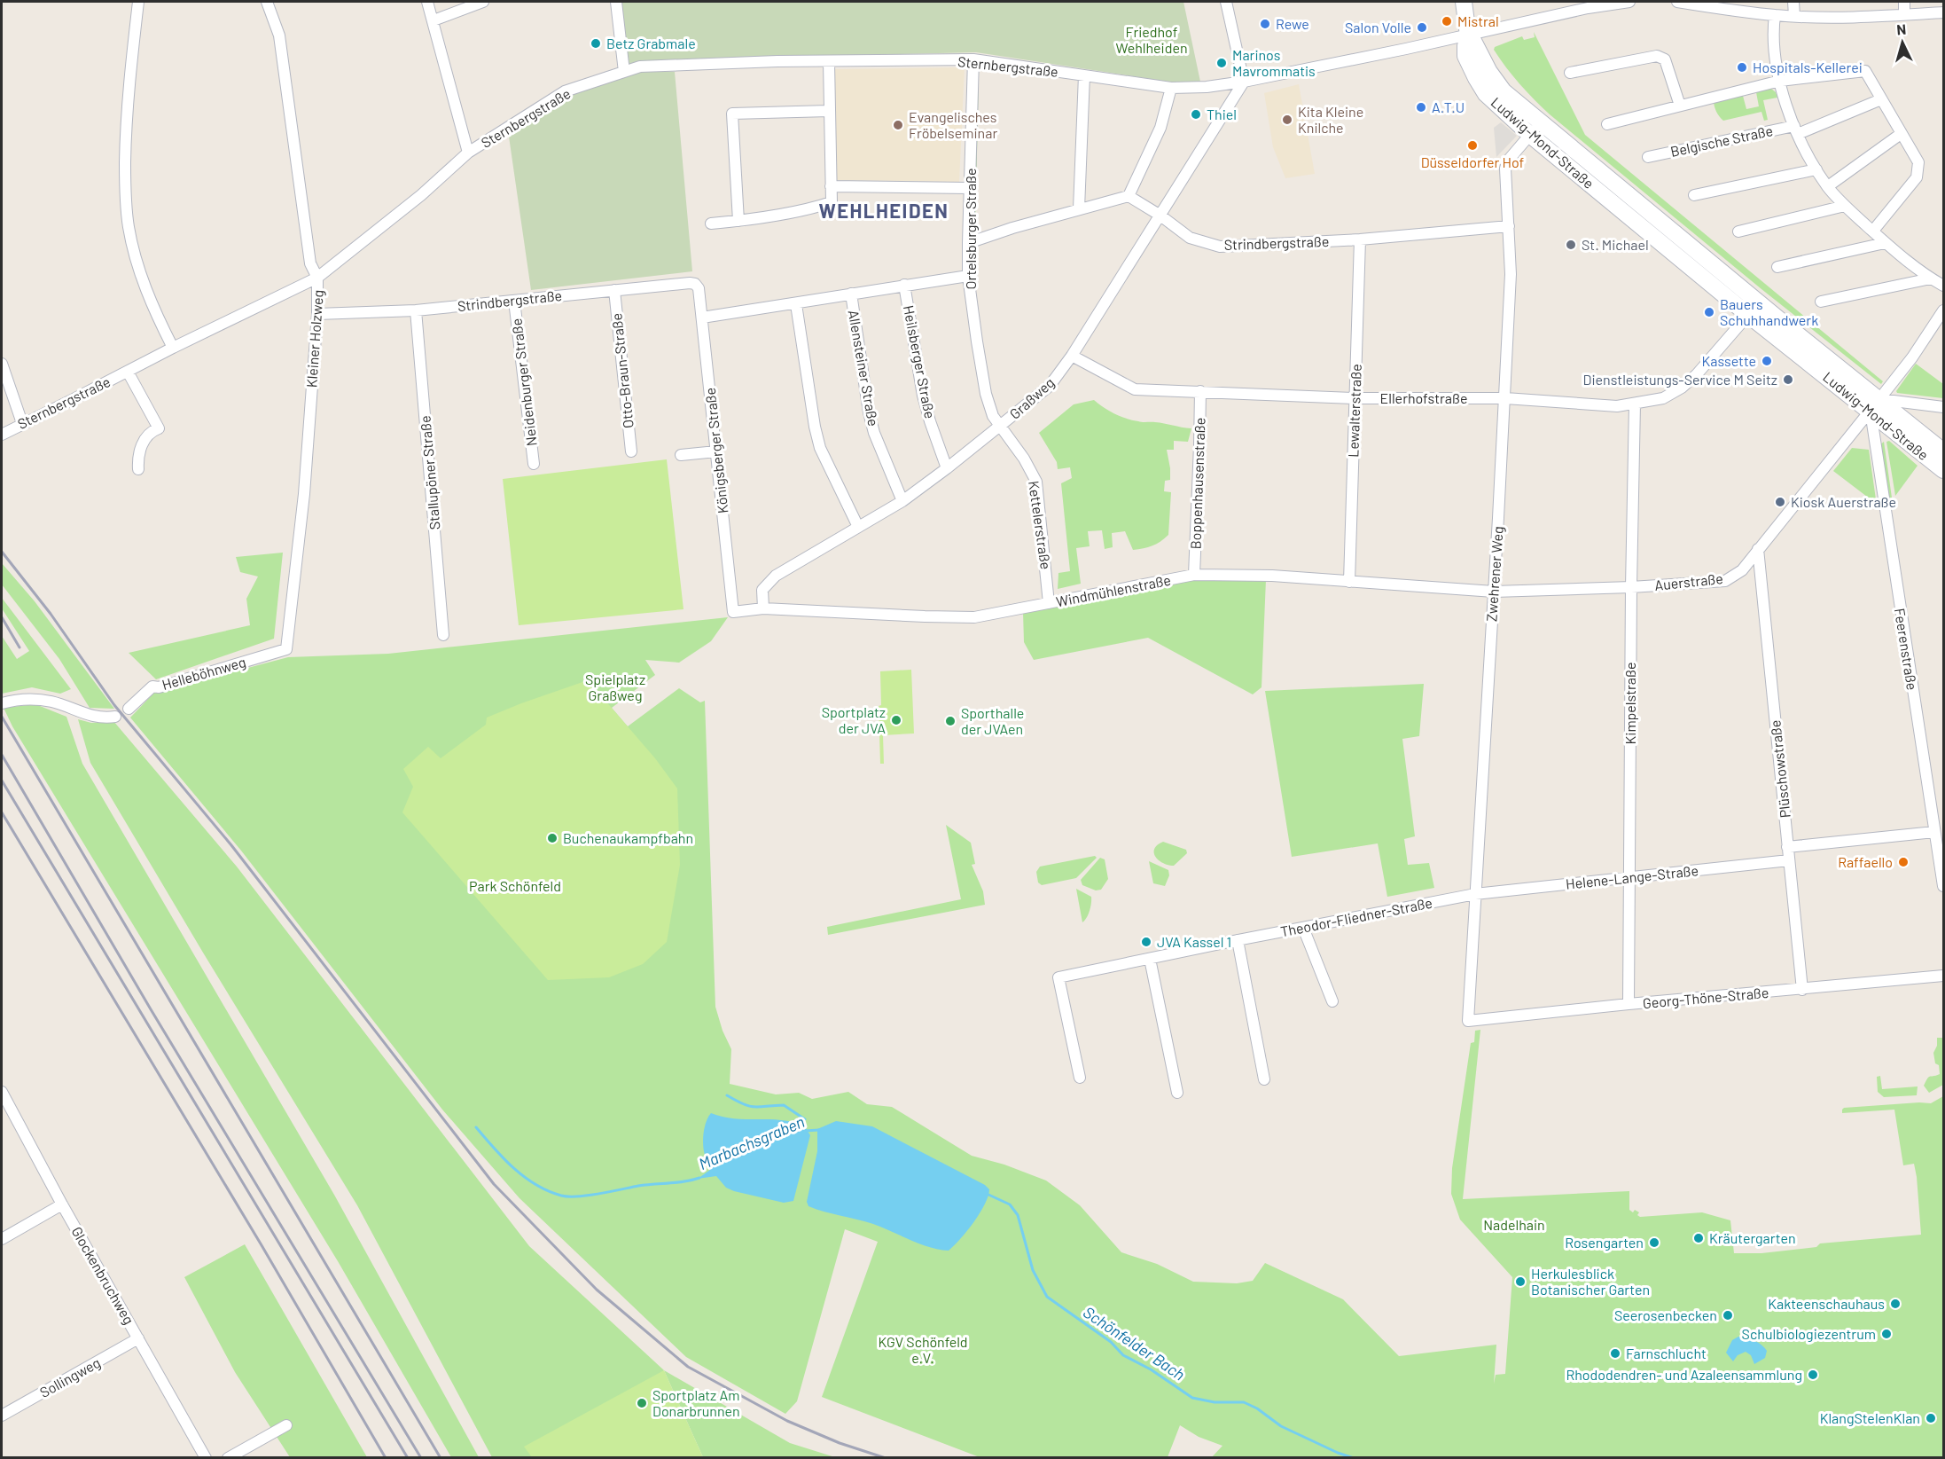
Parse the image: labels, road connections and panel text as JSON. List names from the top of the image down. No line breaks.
{"streets":{"main road":["Ludwig-Mond-Straße"],"street":["Sternbergstraße","Belgische Straße","Ortelsburger Straße","Strindbergstraße","Kleiner Holzweg","Heilsberger Straße","Allensteiner Straße","Otto-Braun-Straße","Neidenburger Straße","Graßweg","Ellerhofstraße","Lewalterstraße","Königsberger Straße","Stallupöner Straße","Boppenhausenstraße","Kettelerstraße","Zwehrener Weg","Auerstraße","Windmühlenstraße","Feerenstraße","Helleböhnweg","Kimpelstraße","Plüschowstraße","Helene-Lange-Straße","Theodor-Fliedner-Straße","Georg-Thöne-Straße","Glockenbruchweg","Sollingweg"]},"crossings":[["Sternbergstraße","Ludwig-Mond-Straße"],["Sternbergstraße","Ortelsburger Straße"],["Sternbergstraße","Kleiner Holzweg"],["Sternbergstraße","Graßweg"],["Ludwig-Mond-Straße","Ellerhofstraße"],["Ludwig-Mond-Straße","Zwehrener Weg"],["Ludwig-Mond-Straße","Auerstraße"],["Ludwig-Mond-Straße","Feerenstraße"],["Ortelsburger Straße","Graßweg"],["Ortelsburger Straße","Kettelerstraße"],["Strindbergstraße","Kleiner Holzweg"],["Strindbergstraße","Otto-Braun-Straße"],["Strindbergstraße","Neidenburger Straße"],["Strindbergstraße","Graßweg"],["Strindbergstraße","Lewalterstraße"],["Strindbergstraße","Königsberger Straße"],["Strindbergstraße","Stallupöner Straße"],["Strindbergstraße","Zwehrener Weg"],["Kleiner Holzweg","Helleböhnweg"],["Heilsberger Straße","Graßweg"],["Allensteiner Straße","Graßweg"],["Graßweg","Ellerhofstraße"],["Graßweg","Kettelerstraße"],["Graßweg","Windmühlenstraße"],["Ellerhofstraße","Lewalterstraße"],["Ellerhofstraße","Boppenhausenstraße"],["Ellerhofstraße","Zwehrener Weg"],["Ellerhofstraße","Kimpelstraße"],["Lewalterstraße","Windmühlenstraße"],["Königsberger Straße","Windmühlenstraße"],["Boppenhausenstraße","Windmühlenstraße"],["Kettelerstraße","Windmühlenstraße"],["Zwehrener Weg","Auerstraße"],["Zwehrener Weg","Windmühlenstraße"],["Zwehrener Weg","Helene-Lange-Straße"],["Zwehrener Weg","Theodor-Fliedner-Straße"],["Zwehrener Weg","Georg-Thöne-Straße"],["Auerstraße","Windmühlenstraße"],["Auerstraße","Feerenstraße"],["Auerstraße","Kimpelstraße"],["Auerstraße","Plüschowstraße"],["Kimpelstraße","Helene-Lange-Straße"],["Kimpelstraße","Georg-Thöne-Straße"],["Plüschowstraße","Helene-Lange-Straße"],["Plüschowstraße","Georg-Thöne-Straße"],["Helene-Lange-Straße","Theodor-Fliedner-Straße"],["Glockenbruchweg","Sollingweg"]],"districts":["WEHLHEIDEN"],"water":["Marbachsgraben","Schönfelder Bach"],"parks":["Friedhof Wehlheiden","Spielplatz Graßweg","Park Schönfeld","Nadelhain","KGV Schönfeld e.V."],"places":["Mistral","Rewe","Salon Volle","Betz Grabmale","Marinos Mavrommatis","Hospitals-Kellerei","A.T.U","Thiel","Kita Kleine Knilche","Evangelisches Fröbelseminar","Düsseldorfer Hof","St. Michael","Bauers Schuhhandwerk","Kassette","Dienstleistungs-Service M Seitz","Kiosk Auerstraße","Sportplatz der JVA","Sporthalle der JVAen","Buchenaukampfbahn","Raffaello","JVA Kassel 1","Kräutergarten","Rosengarten","Herkulesblick Botanischer Garten","Kakteenschauhaus","Seerosenbecken","Schulbiologiezentrum","Farnschlucht","Rhododendren- und Azaleensammlung","Sportplatz Am Donarbrunnen","KlangStelenKlan"],"north":"top"}
